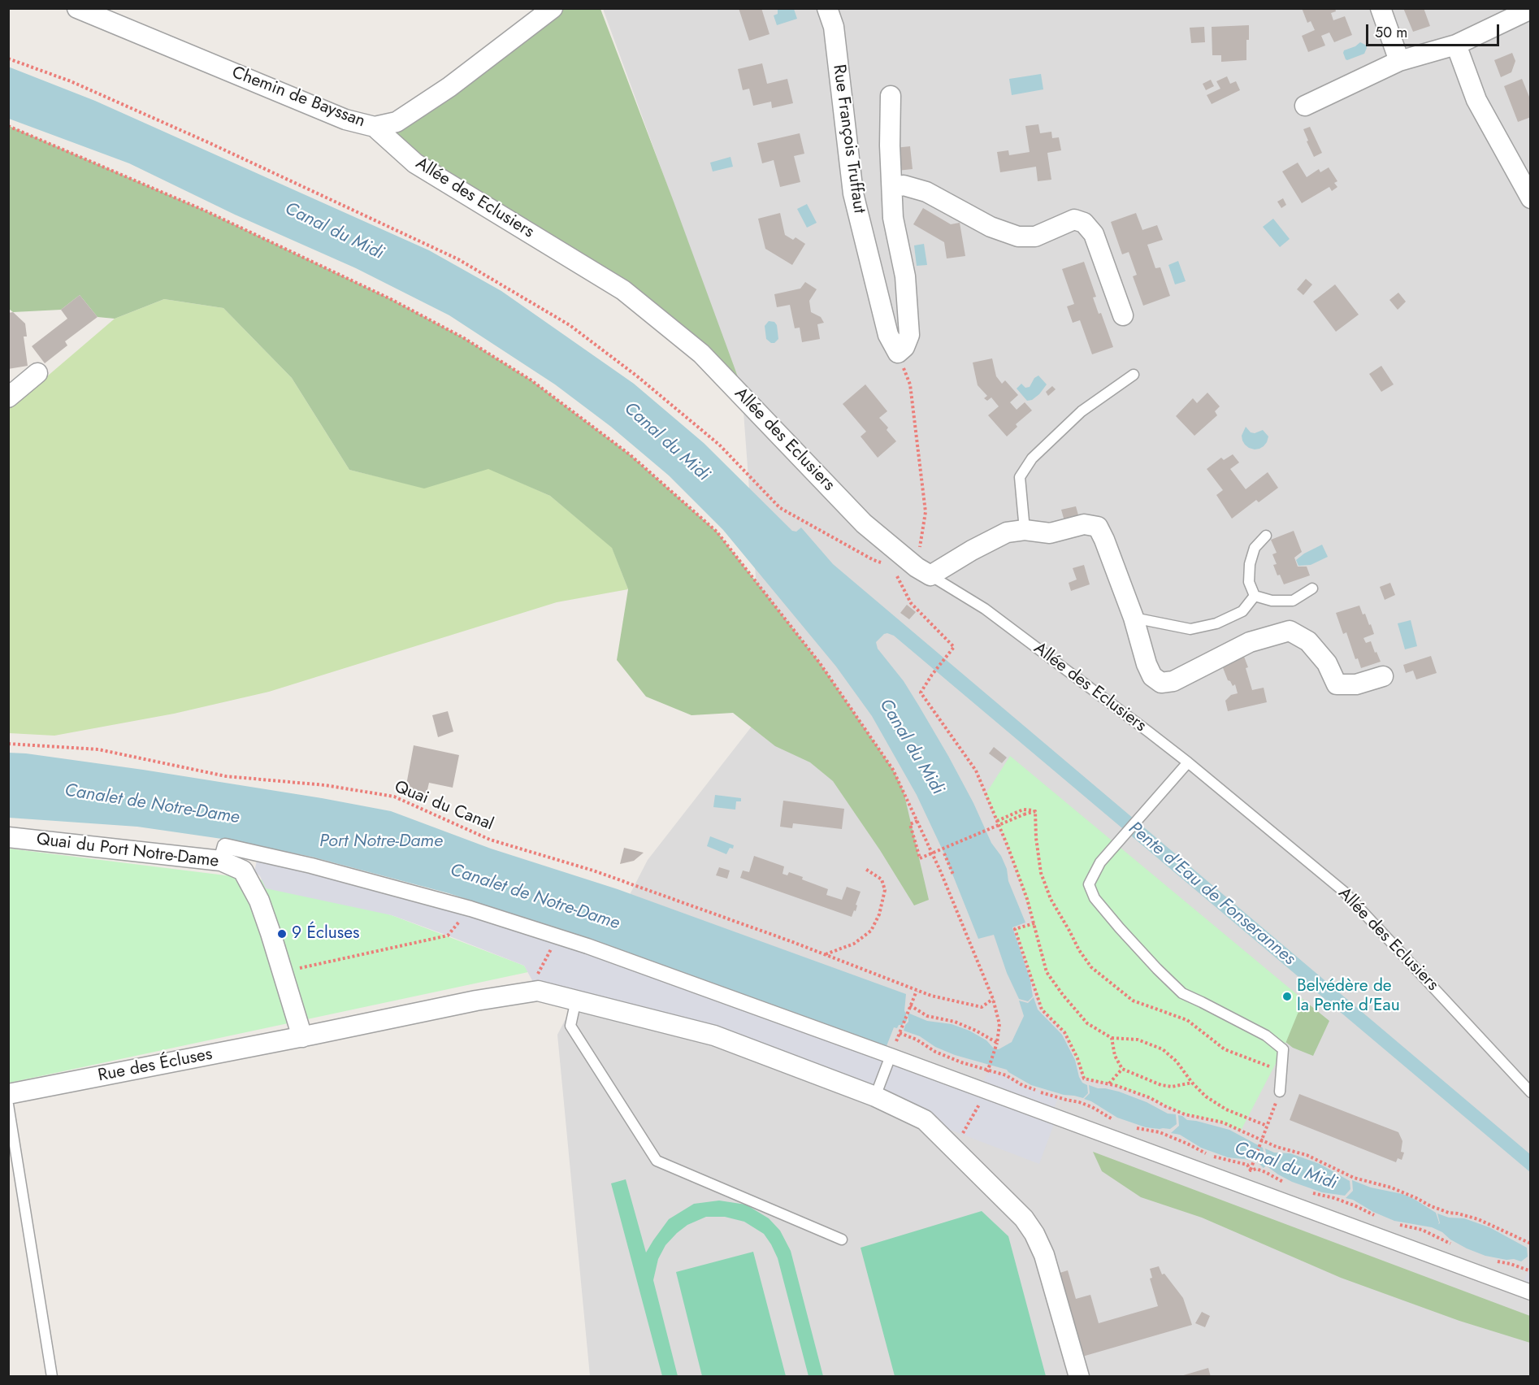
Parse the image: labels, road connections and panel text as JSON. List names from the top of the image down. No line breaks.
{"streets":{"street":["Chemin de Bayssan","Rue François Truffaut","Allée des Eclusiers","Quai du Port Notre-Dame","Rue des Écluses"],"path":["Quai du Canal"]},"crossings":[["Chemin de Bayssan","Allée des Eclusiers"],["Quai du Port Notre-Dame","Rue des Écluses"]],"water":["Canal du Midi","Canalet de Notre-Dame","Port Notre-Dame","Pente d'Eau de Fonserannes"],"places":["9 Écluses","Belvédère de la Pente d'Eau"],"scale_bar":"50 m"}
